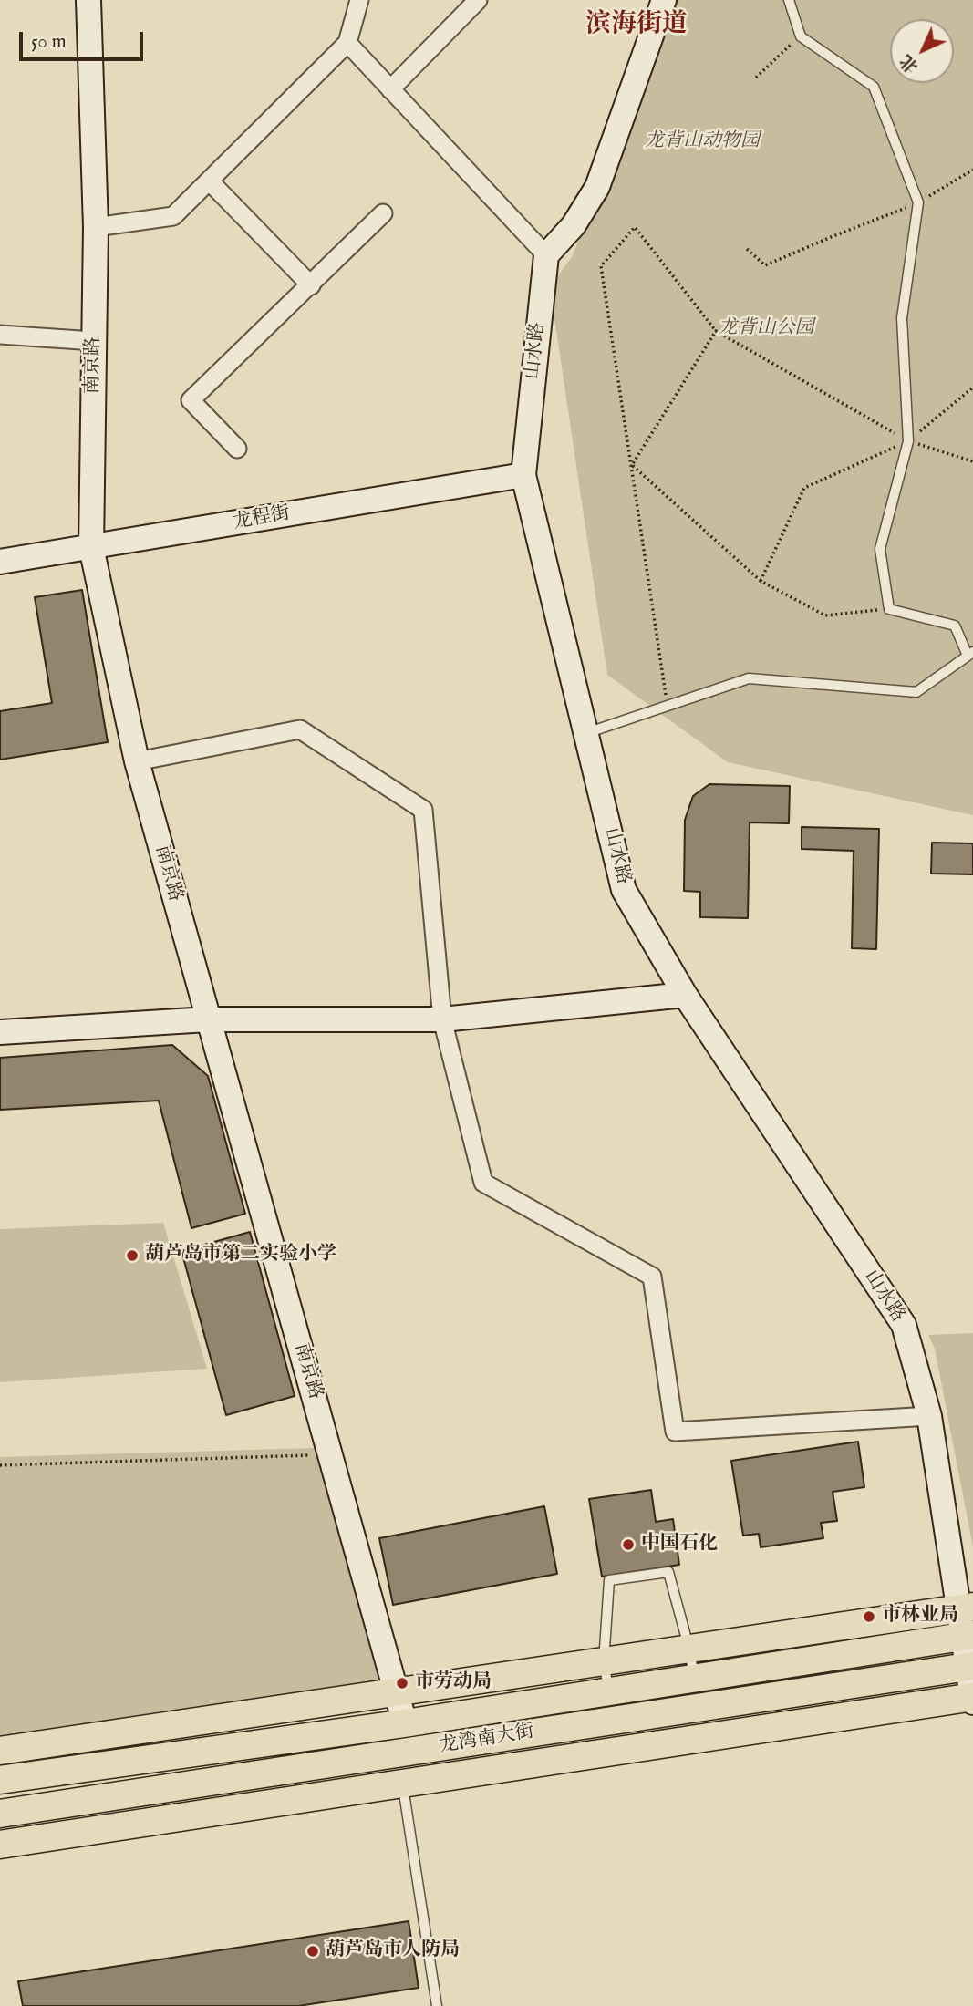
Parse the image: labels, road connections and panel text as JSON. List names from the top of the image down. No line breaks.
{"streets":{"main road":["龙湾南大街"],"street":["山水路","南京路","龙程街"]},"crossings":[["山水路","龙程街"],["山水路","龙湾南大街"],["南京路","龙程街"],["南京路","龙湾南大街"]],"districts":["滨海街道"],"parks":["龙背山动物园","龙背山公园"],"places":["葫芦岛市第二实验小学","中国石化","市林业局","市劳动局","葫芦岛市人防局"],"scale_bar":"50 m","north":"bottom left"}
